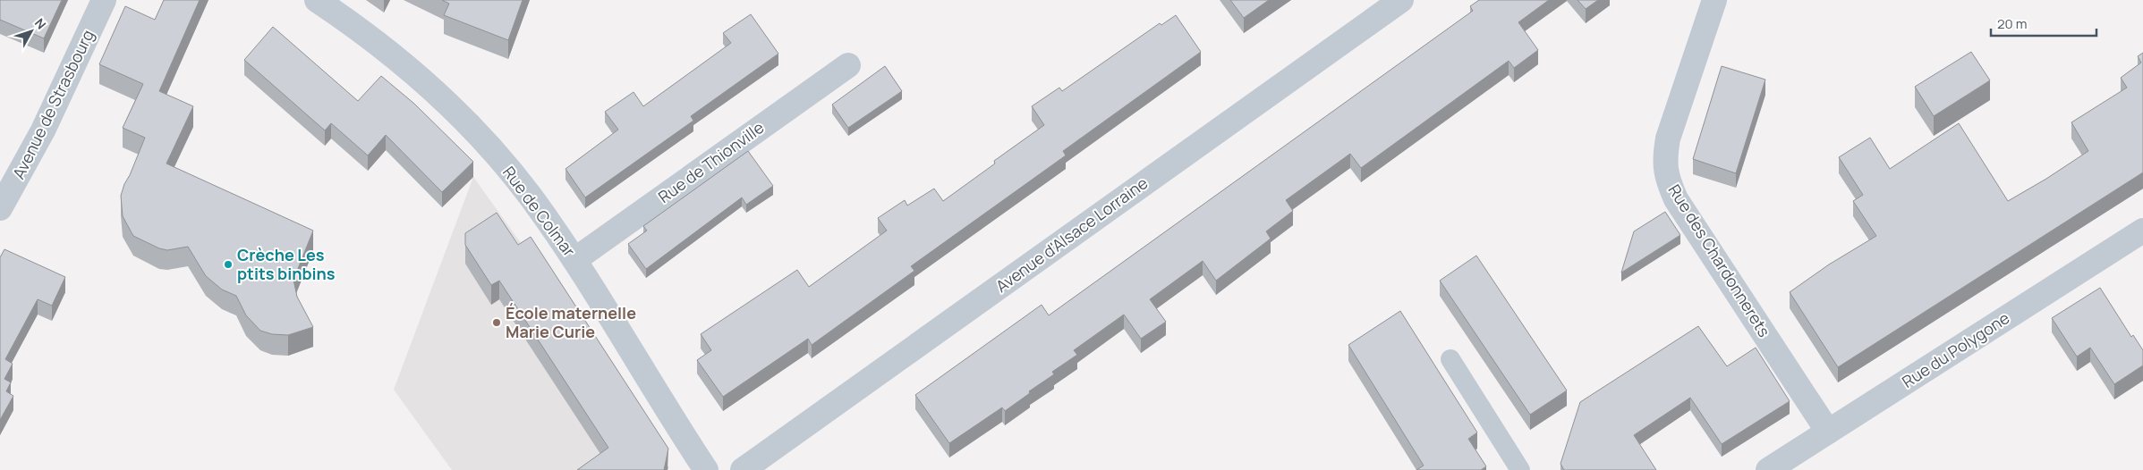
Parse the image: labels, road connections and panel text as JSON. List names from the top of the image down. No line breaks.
{"streets":{"street":["Avenue de Strasbourg","Rue de Thionville","Rue de Colmar","Avenue d'Alsace Lorraine","Rue des Chardonnerets","Rue du Polygone"]},"crossings":[["Rue de Thionville","Rue de Colmar"],["Rue des Chardonnerets","Rue du Polygone"]],"places":["Crèche Les ptits binbins","École maternelle Marie Curie"],"scale_bar":"20 m","north":"top right"}
